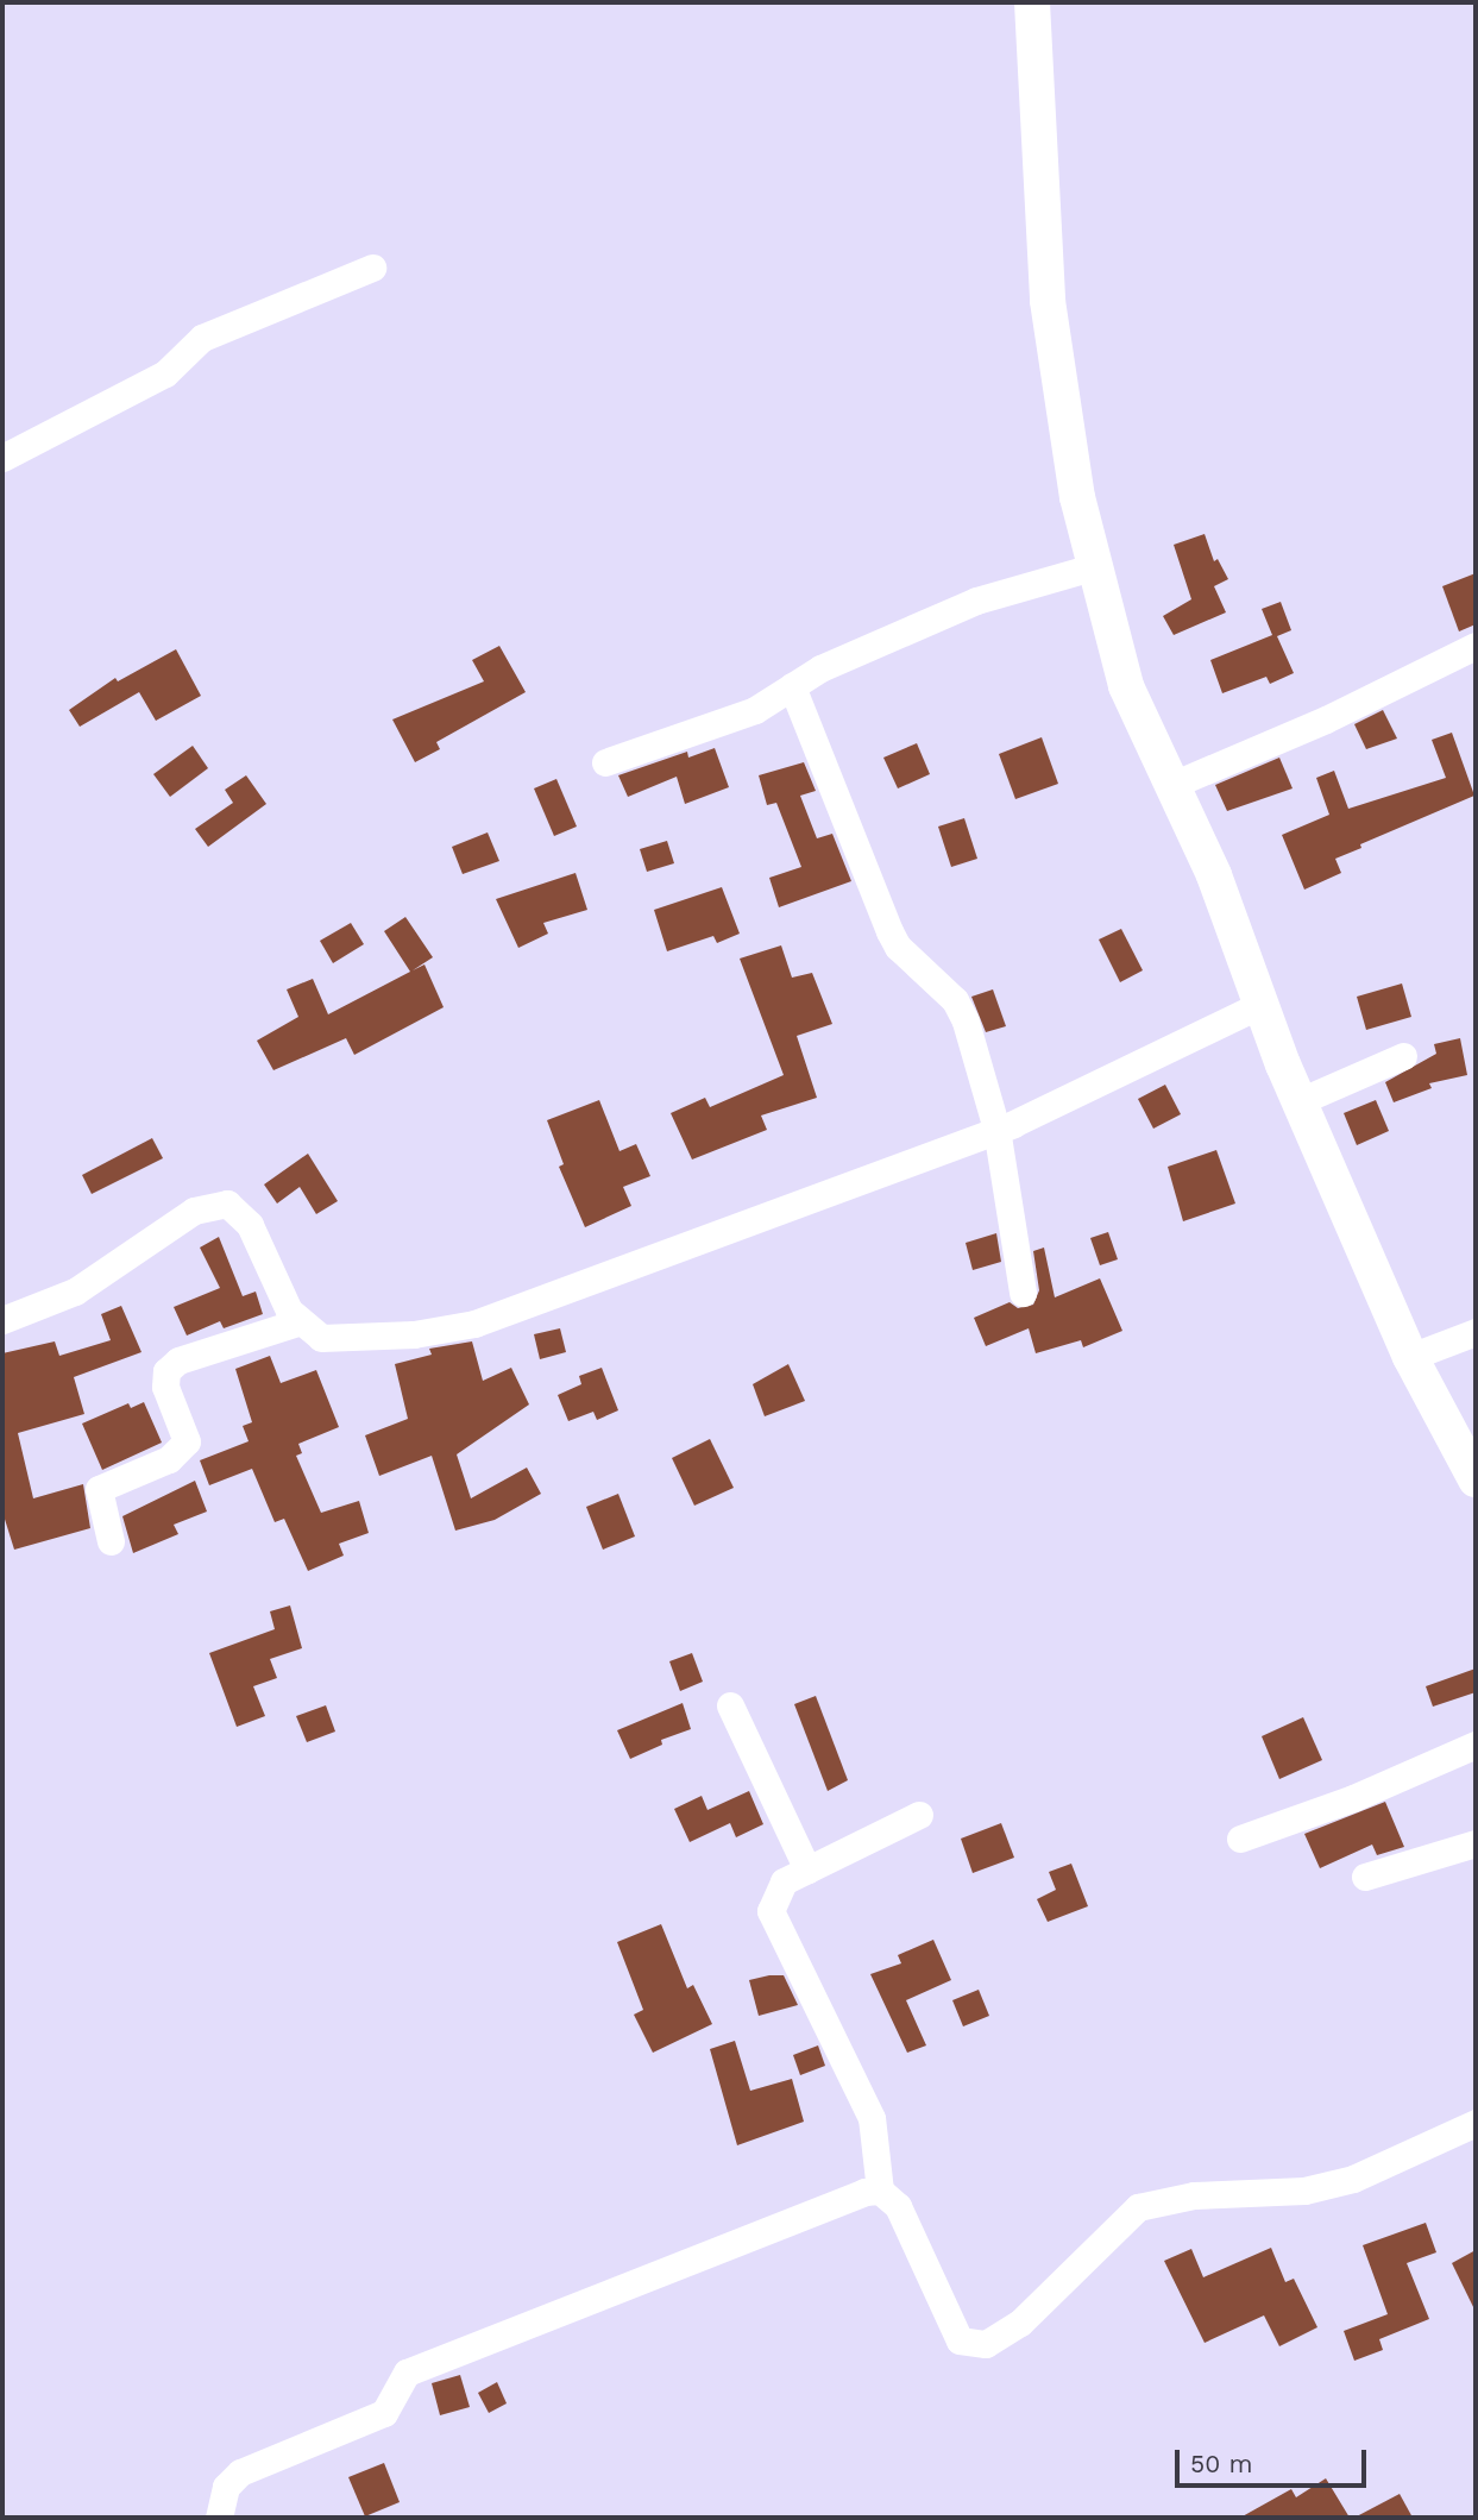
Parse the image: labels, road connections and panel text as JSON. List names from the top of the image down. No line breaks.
{"scale_bar":"50 m"}
